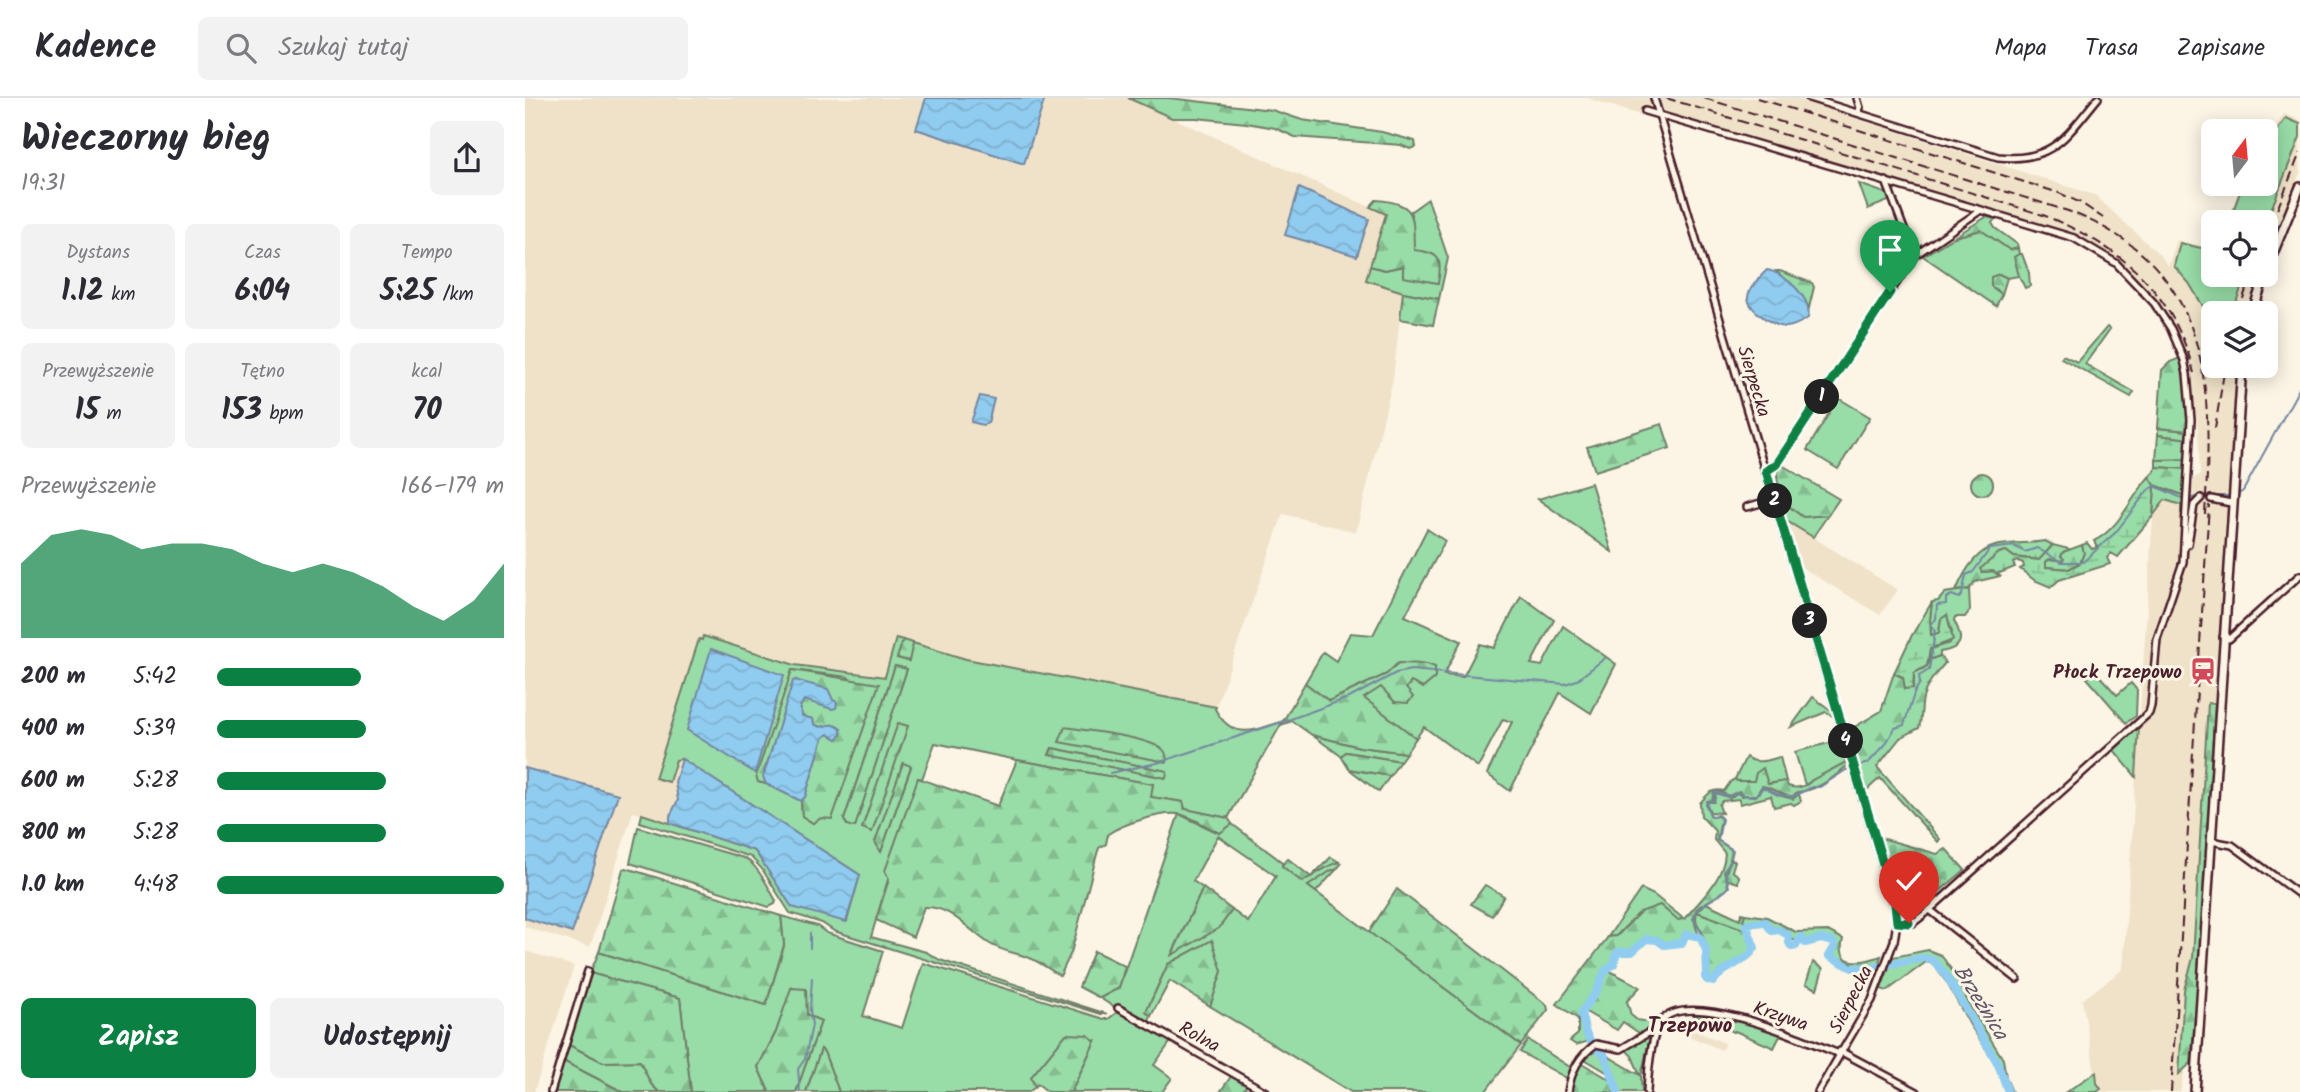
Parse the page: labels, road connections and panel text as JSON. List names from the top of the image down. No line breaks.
{"streets":{"street":["Sierpecka","Krzywa","Rolna"]},"crossings":[["Sierpecka","Krzywa"]],"districts":["Trzepowo"],"water":["Brzeźnica"],"places":{"station":["Płock Trzepowo"]},"north":"top","page":{"header":"Kadence","search":"Szukaj tutaj","nav":["Mapa","Trasa","Zapisane"],"heading":["Wieczorny bieg","19:31"],"stats":[["Dystans","1.12 km"],["Czas","6:04"],["Tempo","5:25 /km"],["Przewyższenie","15 m"],["Tętno","153 bpm"],["kcal","70"]],"pins":["1","2","3","4"],"chart":["Przewyższenie","166–179 m"],"list":[{"name":"200 m","note":"5:42"},{"name":"400 m","note":"5:39"},{"name":"600 m","note":"5:28"},{"name":"800 m","note":"5:28"},{"name":"1.0 km","note":"4:48"}],"buttons":["Zapisz","Udostępnij"]}}
